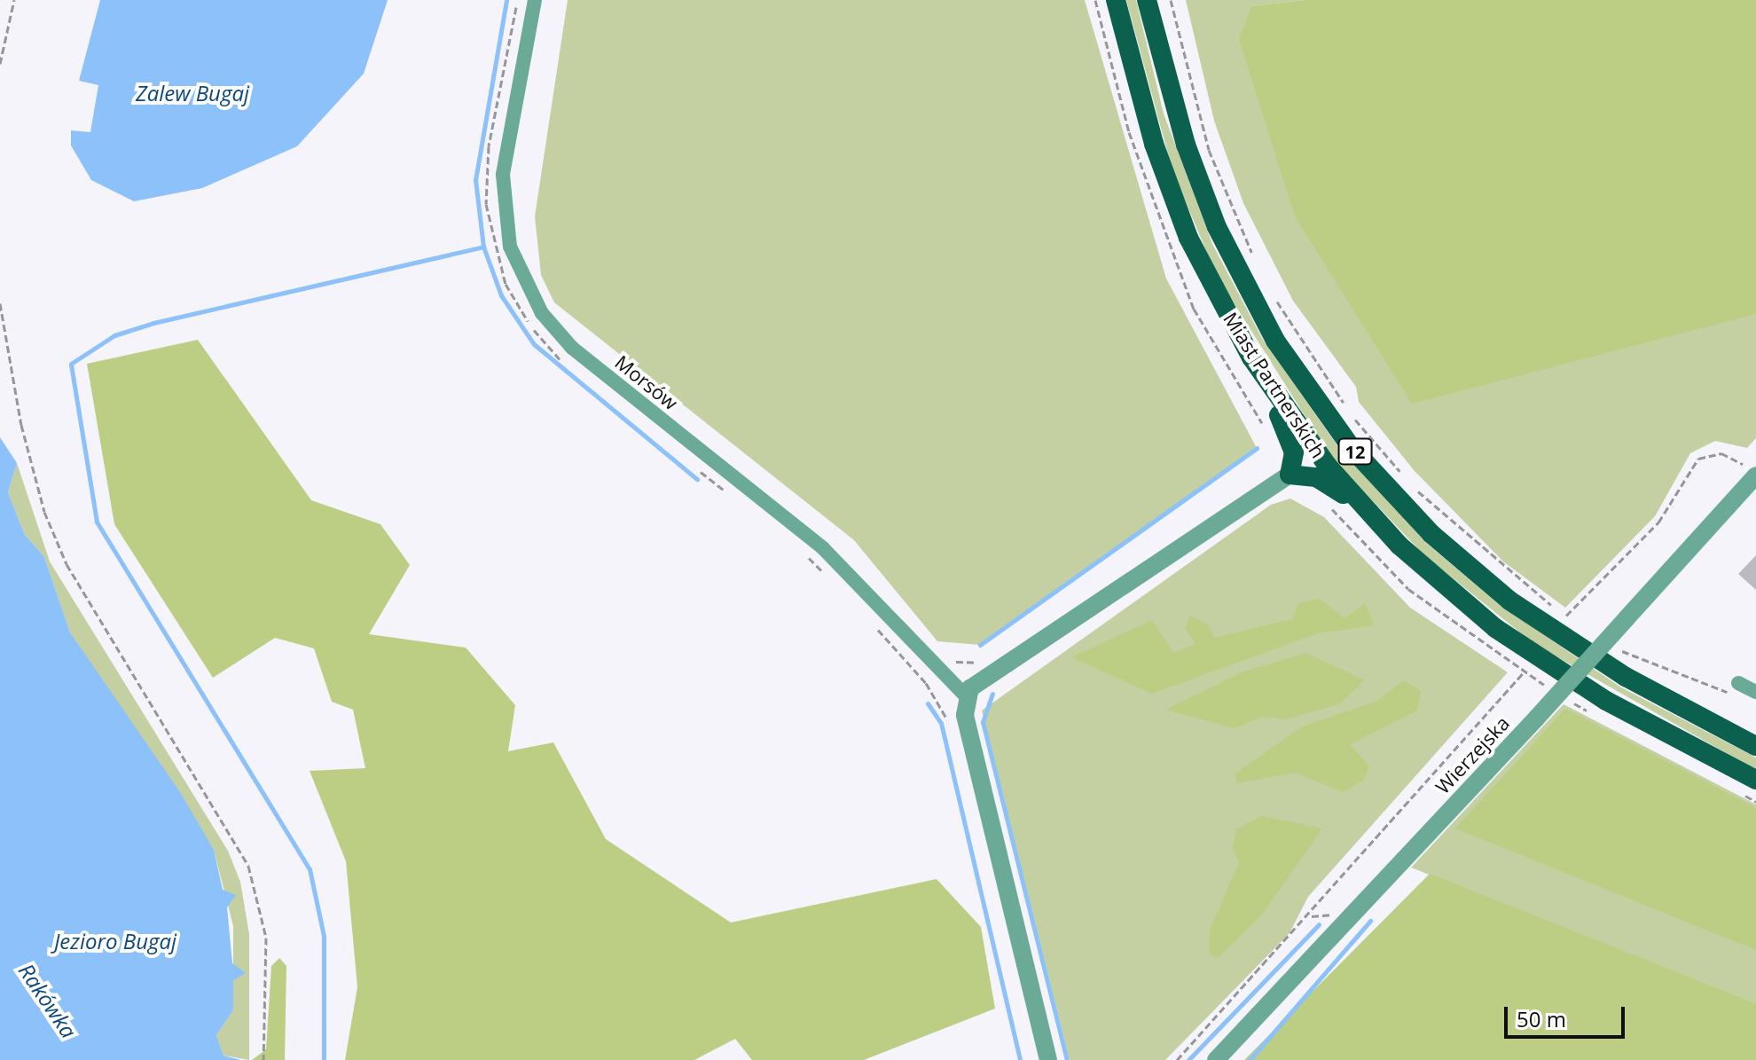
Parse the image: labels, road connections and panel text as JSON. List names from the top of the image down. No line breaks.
{"streets":{"main road":["Miast Partnerskich","12"],"street":["Morsów","Wierzejska"]},"water":["Zalew Bugaj","Jezioro Bugaj","Rakówka"],"scale_bar":"50 m"}
